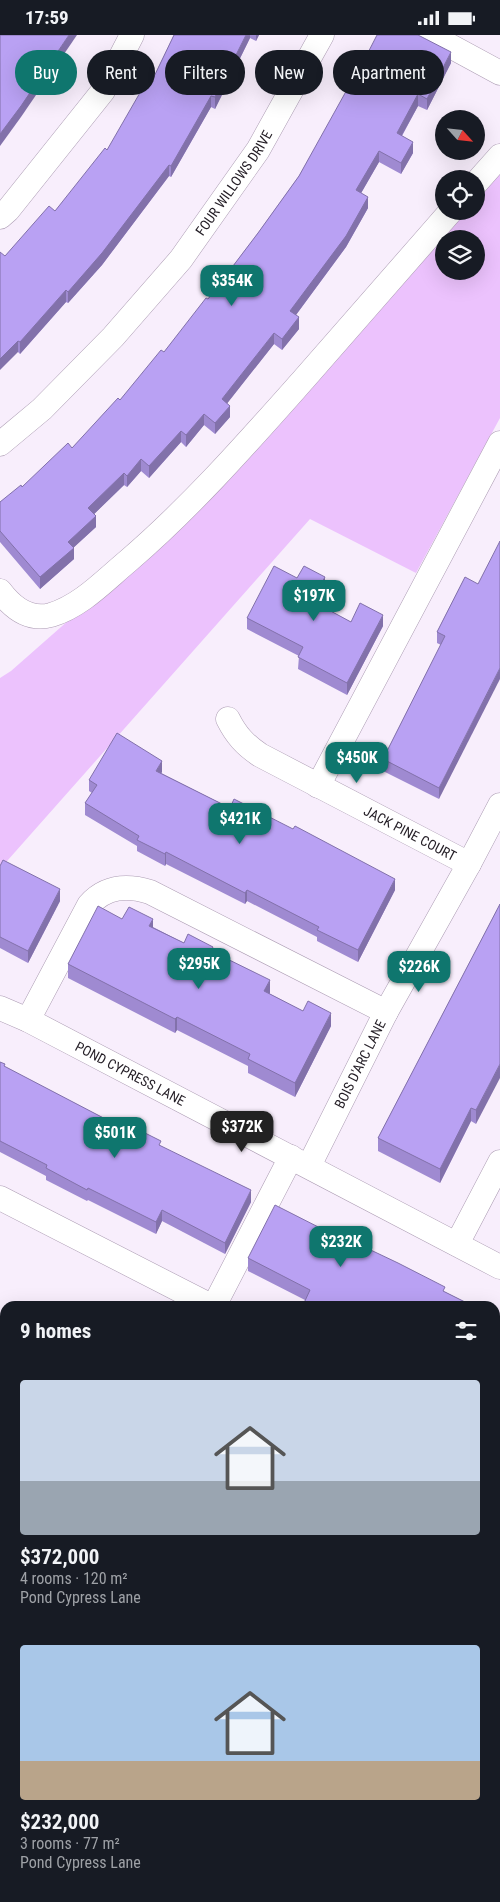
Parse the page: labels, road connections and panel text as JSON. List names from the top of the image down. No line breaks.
{"streets":{"street":["FOUR WILLOWS DRIVE","JACK PINE COURT","BOIS D'ARC LANE","POND CYPRESS LANE"]},"crossings":[["JACK PINE COURT","BOIS D'ARC LANE"],["BOIS D'ARC LANE","POND CYPRESS LANE"]],"north":"bottom right","page":{"status":"17:59","chip":["Buy","Rent","Filters","New","Apartment"],"price":["$354K","$197K","$450K","$421K","$295K","$226K","$372K","$501K","$232K"],"heading":"9 homes","list":[{"name":"$372,000","note":"4 rooms · 120 m² · Pond Cypress Lane"},{"name":"$232,000","note":"3 rooms · 77 m² · Pond Cypress Lane"}]}}
